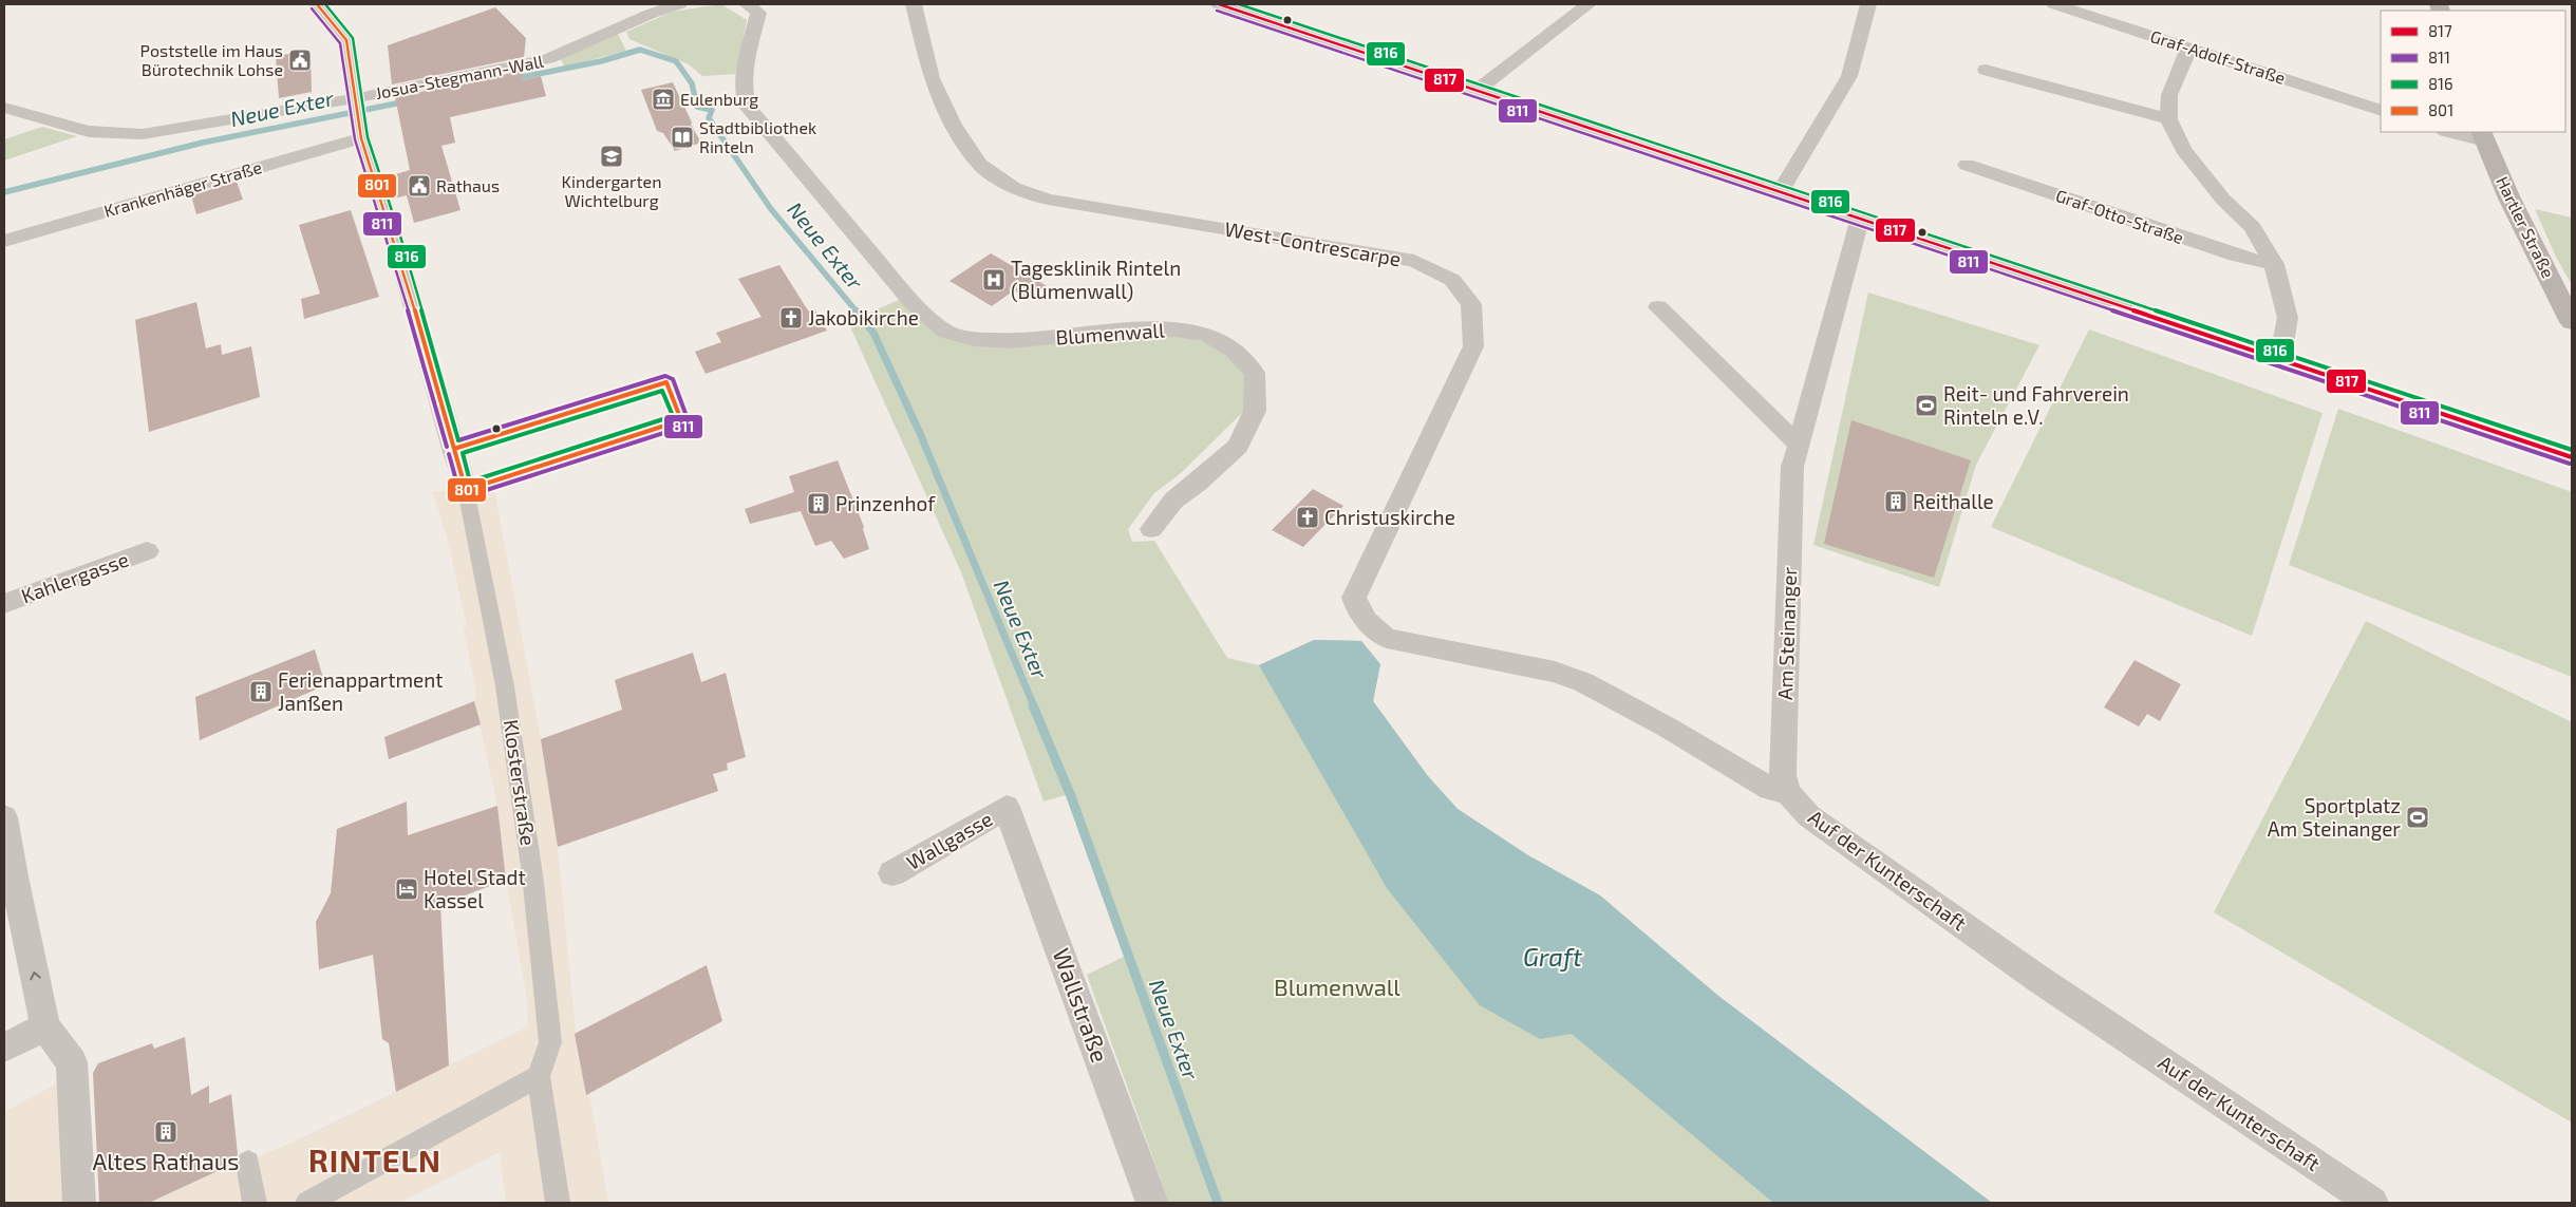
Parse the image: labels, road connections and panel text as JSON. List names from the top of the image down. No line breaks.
{"streets":{"main road":["Hartler Straße"],"street":["Graf-Adolf-Straße","Josua-Stegmann-Wall","Krankenhäger Straße","Graf-Otto-Straße","West-Contrescarpe","Blumenwall","Kahlergasse","Am Steinanger","Klosterstraße","Wallgasse","Auf der Kunterschaft","Wallstraße"]},"crossings":[["Josua-Stegmann-Wall","Klosterstraße"],["Krankenhäger Straße","Klosterstraße"],["West-Contrescarpe","Auf der Kunterschaft"],["Am Steinanger","Auf der Kunterschaft"],["Wallgasse","Wallstraße"]],"districts":["RINTELN"],"water":["Neue Exter","Graft"],"parks":["Blumenwall"],"places":{"public building":["Poststelle im Haus Bürotechnik Lohse","Rathaus"],"museum":["Eulenburg"],"library":["Stadtbibliothek Rinteln"],"school or university":["Kindergarten Wichtelburg"],"hospital":["Tagesklinik Rinteln (Blumenwall)"],"church":["Jakobikirche","Christuskirche"],"sports":["Reit- und Fahrverein Rinteln e.V.","Sportplatz Am Steinanger"],"building":["Reithalle","Prinzenhof","Ferienappartment Janßen","Altes Rathaus"],"hotel":["Hotel Stadt Kassel"]},"lines":["transit line 817","transit line 816","transit line 801","transit line 811"],"legend":["817","811","816","801"]}
